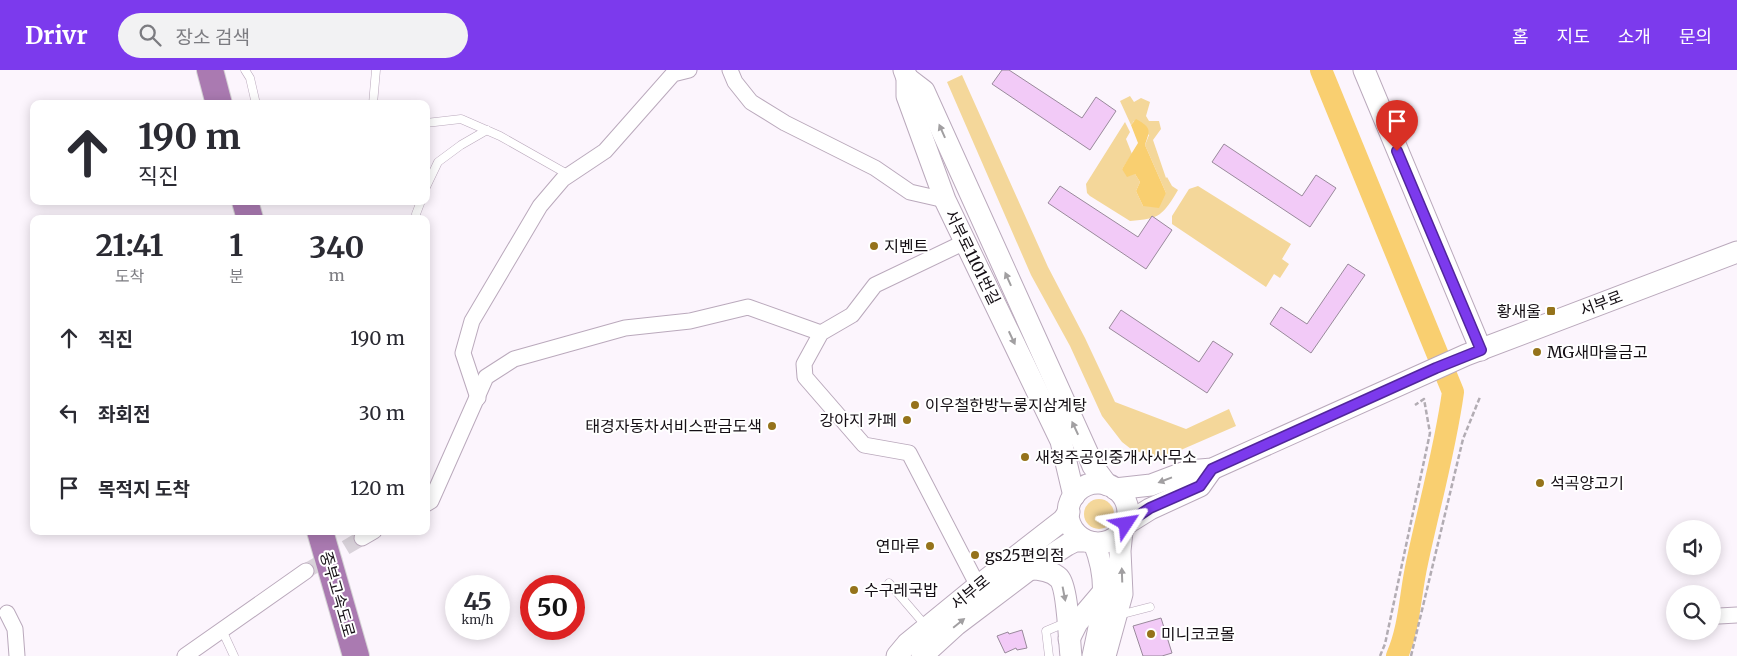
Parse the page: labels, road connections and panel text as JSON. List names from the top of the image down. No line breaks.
{"streets":{"highway":["중부고속도로"],"street":["서부로1101번길","서부로"]},"crossings":[["서부로1101번길","서부로"]],"places":{"other":["지벤트","MG새마을금고","이우철한방누룽지삼계탕","강아지 카페","태경자동차서비스판금도색","새청주공인중개사사무소","석곡양고기","연마루","gs25편의점","수구레국밥","미니코코몰"],"transit":["황새울"]},"page":{"header":"Drivr","search":"장소 검색","nav":["홈","지도","소개","문의"],"turn":["190 m","직진"],"eta":["21:41","도착","1","분","340","m"],"list":[{"name":"직진","value":"190 m"},{"name":"좌회전","value":"30 m"},{"name":"목적지 도착","value":"120 m"}],"speed":"45 km/h","limit":"50"}}
